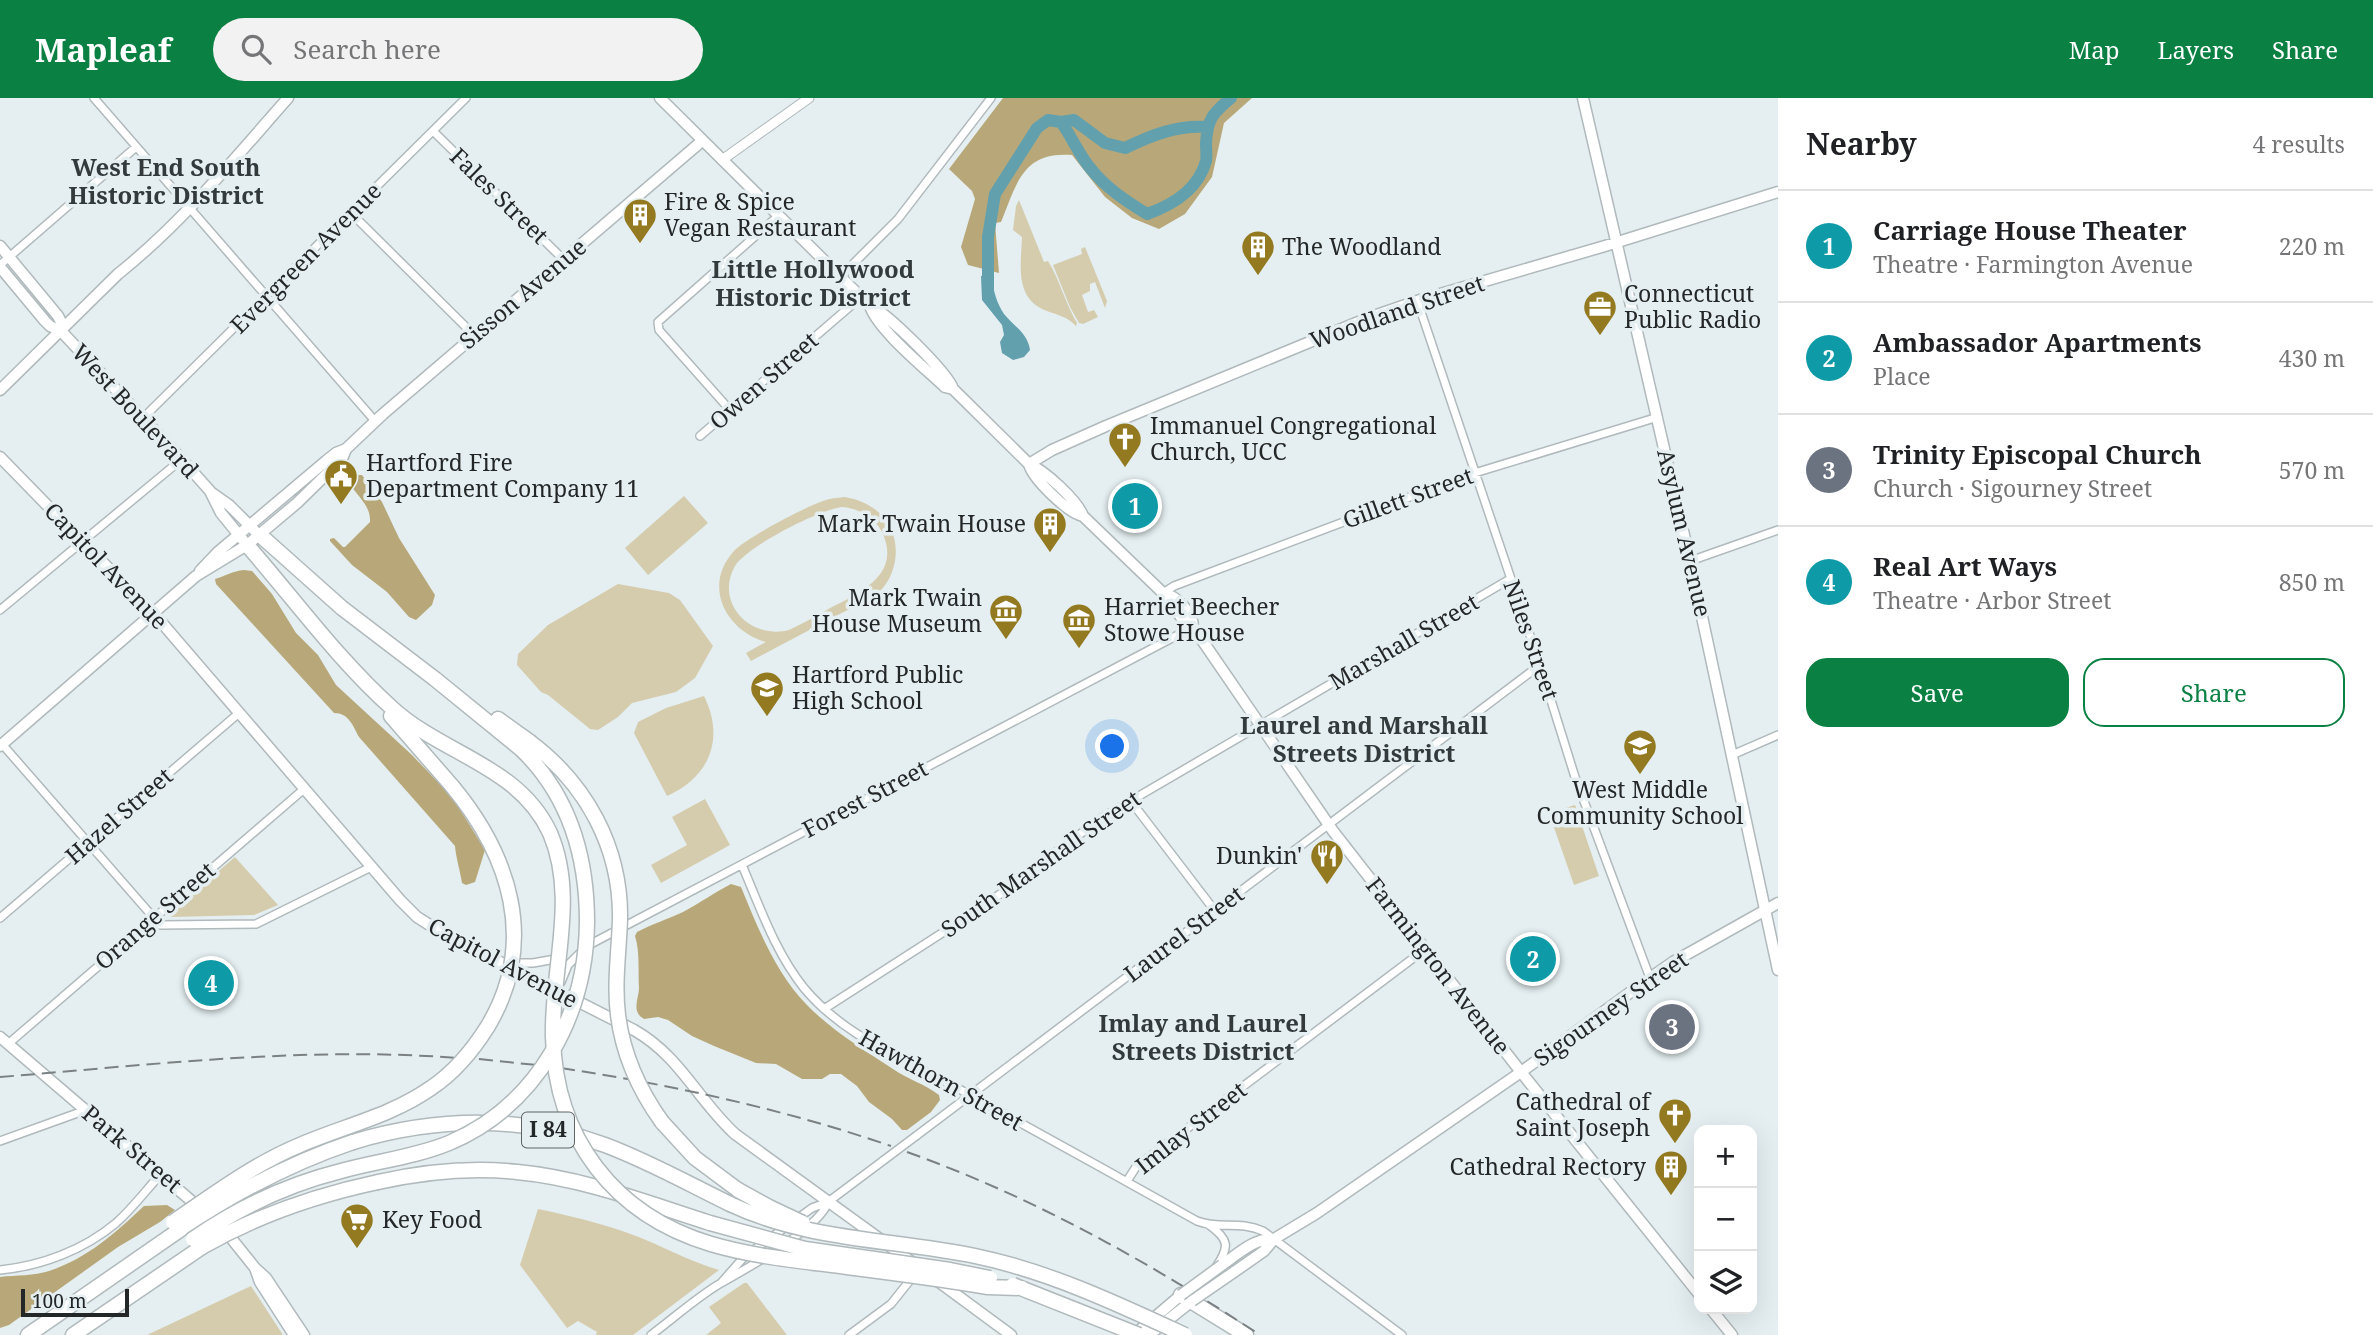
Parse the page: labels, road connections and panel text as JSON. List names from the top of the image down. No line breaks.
{"streets":{"highway":["I 84"],"main road":["Sisson Avenue","Woodland Street","West Boulevard","Asylum Avenue","Capitol Avenue","Farmington Avenue","Sigourney Street","Park Street"],"street":["Fales Street","Evergreen Avenue","Owen Street","Gillett Street","Niles Street","Marshall Street","Forest Street","Hazel Street","South Marshall Street","Orange Street","Laurel Street","Hawthorn Street","Imlay Street"]},"crossings":[["Fales Street","Evergreen Avenue"],["Fales Street","Sisson Avenue"],["Evergreen Avenue","West Boulevard"],["Sisson Avenue","West Boulevard"],["Sisson Avenue","Capitol Avenue"],["Sisson Avenue","Farmington Avenue"],["Woodland Street","Asylum Avenue"],["Woodland Street","Niles Street"],["Woodland Street","Farmington Avenue"],["Owen Street","Farmington Avenue"],["Gillett Street","Asylum Avenue"],["Gillett Street","Niles Street"],["Gillett Street","Farmington Avenue"],["Asylum Avenue","Sigourney Street"],["Capitol Avenue","Forest Street"],["Capitol Avenue","Hazel Street"],["Capitol Avenue","Orange Street"],["Capitol Avenue","Laurel Street"],["Niles Street","Marshall Street"],["Niles Street","Laurel Street"],["Niles Street","Sigourney Street"],["Marshall Street","South Marshall Street"],["Marshall Street","Farmington Avenue"],["Forest Street","Farmington Avenue"],["Forest Street","Hawthorn Street"],["South Marshall Street","Farmington Avenue"],["South Marshall Street","Hawthorn Street"],["Orange Street","Park Street"],["Laurel Street","Farmington Avenue"],["Laurel Street","Hawthorn Street"],["Farmington Avenue","Sigourney Street"],["Farmington Avenue","Imlay Street"],["Sigourney Street","Hawthorn Street"],["Sigourney Street","I 84"],["Hawthorn Street","Imlay Street"]],"districts":["West End South Historic District","Little Hollywood Historic District","Laurel and Marshall Streets District","Imlay and Laurel Streets District"],"places":{"building":["Fire & Spice Vegan Restaurant","The Woodland","Mark Twain House","Cathedral Rectory"],"office":["Connecticut Public Radio"],"church":["Immanuel Congregational Church, UCC","Cathedral of Saint Joseph"],"public building":["Hartford Fire Department Company 11"],"museum":["Mark Twain House Museum","Harriet Beecher Stowe House"],"school or university":["Hartford Public High School","West Middle Community School"],"restaurant":["Dunkin'"],"supermarket":["Key Food"]},"scale_bar":"100 m","page":{"header":"Mapleaf","search":"Search here","nav":["Map","Layers","Share"],"heading":["Nearby","4 results"],"list":[{"mark":"1","name":"Carriage House Theater","note":"Theatre · Farmington Avenue","value":"220 m"},{"mark":"2","name":"Ambassador Apartments","note":"Place","value":"430 m"},{"mark":"3","name":"Trinity Episcopal Church","note":"Church · Sigourney Street","value":"570 m"},{"mark":"4","name":"Real Art Ways","note":"Theatre · Arbor Street","value":"850 m"}],"pins":["1","2","4","3"],"buttons":["Save","Share"],"map_buttons":["+","−"],"scale":"100 m"}}
